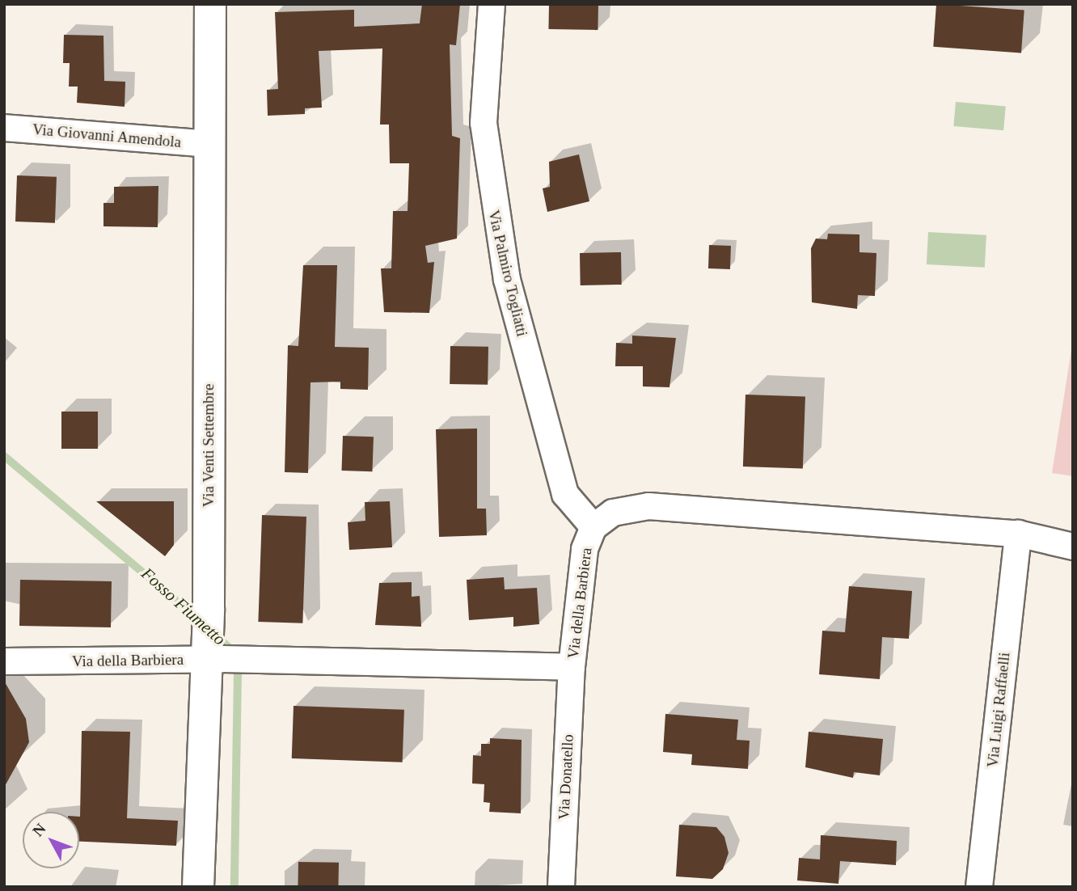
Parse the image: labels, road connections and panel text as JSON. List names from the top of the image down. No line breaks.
{"streets":{"street":["Via Giovanni Amendola","Via Palmiro Togliatti","Via Venti Settembre","Via della Barbiera","Via Luigi Raffaelli","Via Donatello"]},"crossings":[["Via Giovanni Amendola","Via Venti Settembre"],["Via Palmiro Togliatti","Via della Barbiera"],["Via Venti Settembre","Via della Barbiera"],["Via della Barbiera","Via Luigi Raffaelli"],["Via della Barbiera","Via Donatello"]],"water":["Fosso Fiumetto"],"north":"top left"}
